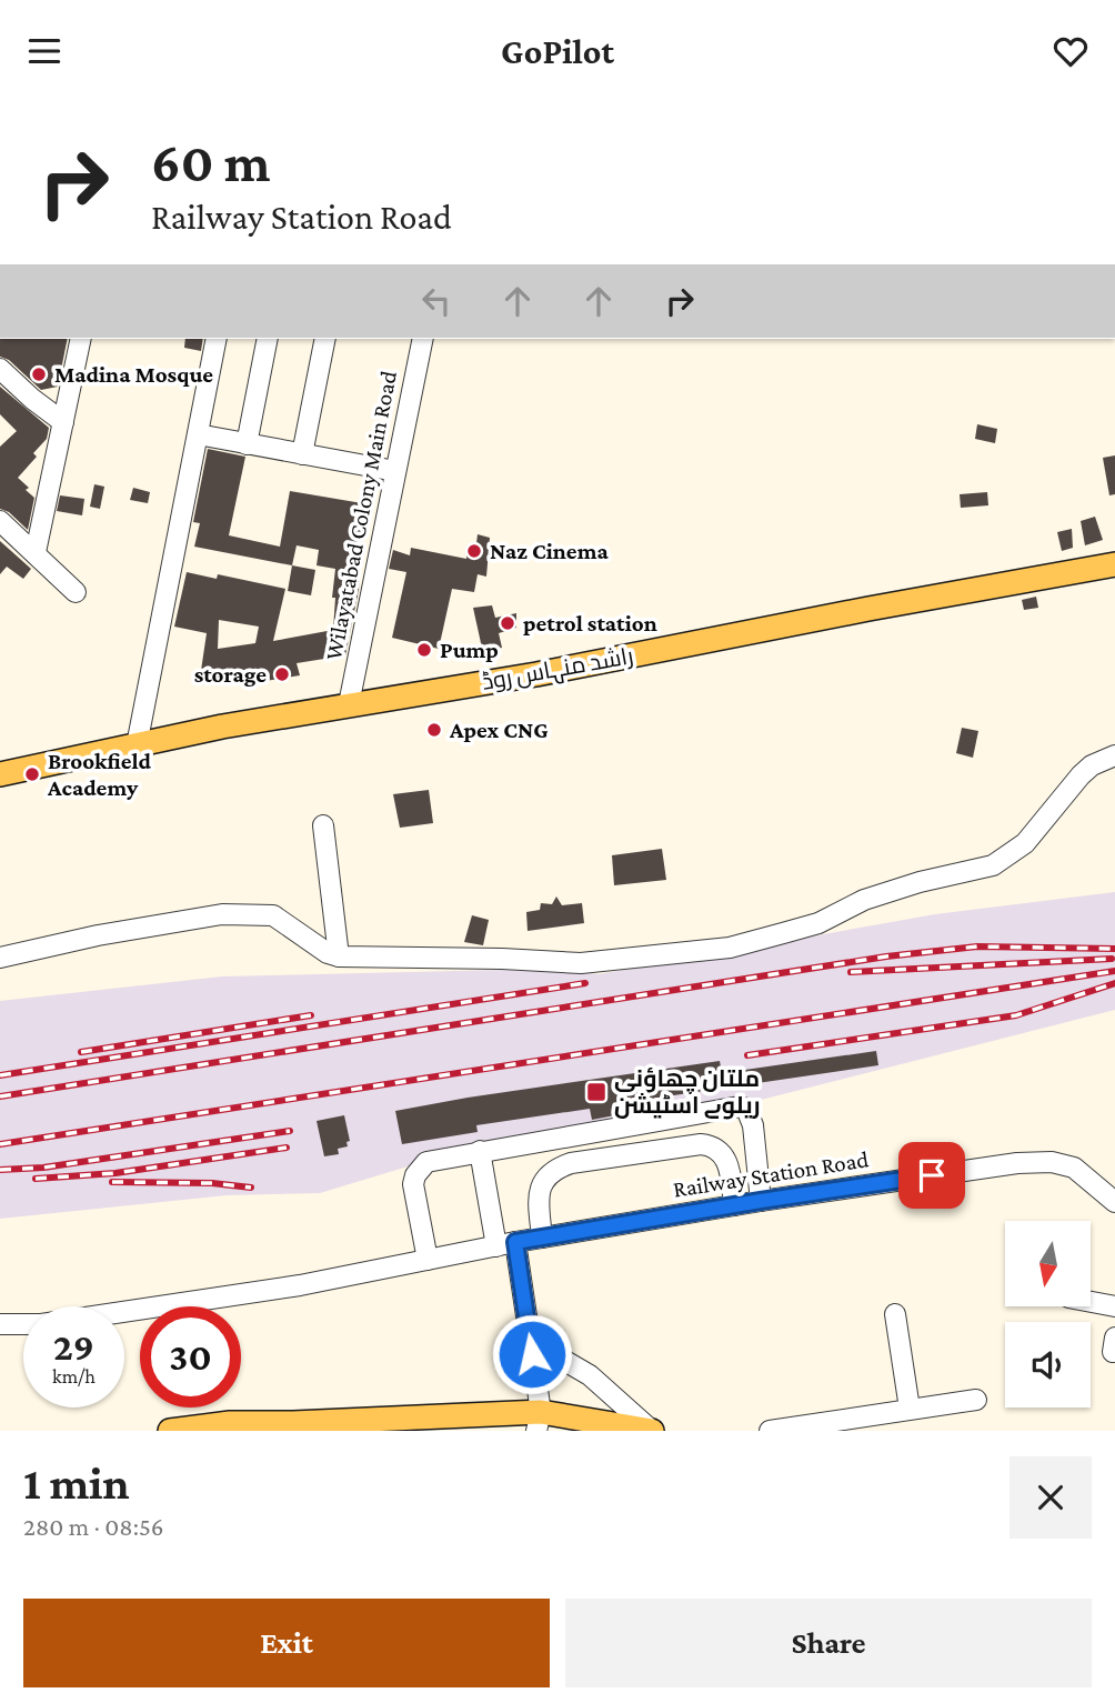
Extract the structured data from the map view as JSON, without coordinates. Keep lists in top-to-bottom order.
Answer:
{
  "streets": {
    "main road": ["راشد منہاس روڈ"],
    "street": ["Wilayatabad Colony Main Road", "Railway Station Road"]
  },
  "crossings": [
    ["Wilayatabad Colony Main Road", "راشد منہاس روڈ"]
  ],
  "places": {
    "other": [
      "Madina Mosque",
      "Naz Cinema",
      "petrol station",
      "Pump",
      "storage",
      "Apex CNG",
      "Brookfield Academy"
    ],
    "transit": ["ملتان چھاؤنی ریلوے اسٹیشن"]
  },
  "north": "bottom",
  "page": {
    "header": "GoPilot",
    "turn": ["60 m", "Railway Station Road"],
    "speed": "29 km/h",
    "limit": "30",
    "heading": ["1 min", "280 m · 08:56"],
    "buttons": ["Exit", "Share"]
  }
}
